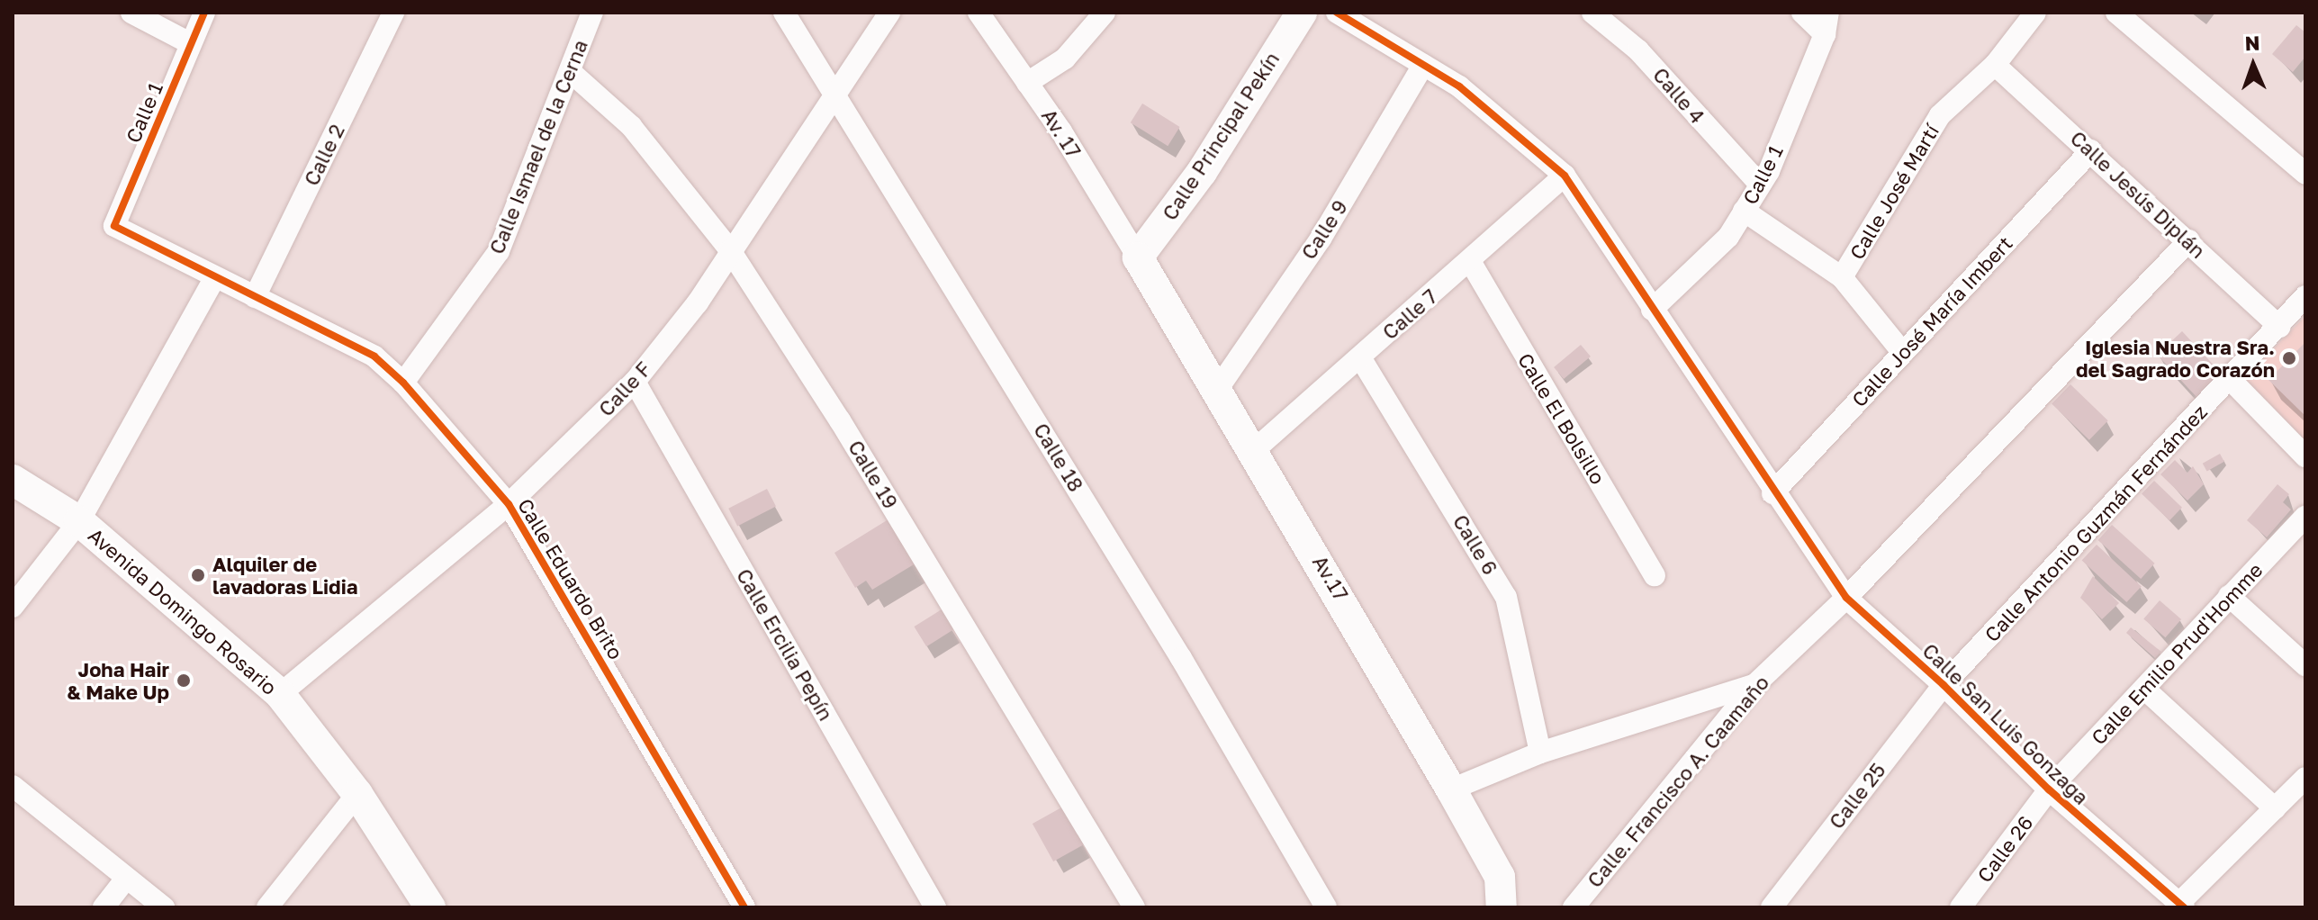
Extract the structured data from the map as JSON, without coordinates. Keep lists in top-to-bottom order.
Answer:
{
  "streets": {
    "main road": ["Calle Principal Pekín", "Av.17", "Avenida Domingo Rosario"],
    "street": [
      "Calle 4",
      "Calle 1",
      "Av. 17",
      "Calle Ismael de la Cerna",
      "Calle 2",
      "Calle José Martí",
      "Calle Jesús Diplán",
      "Calle 9",
      "Calle 7",
      "Calle José María Imbert",
      "Calle F",
      "Calle El Bolsillo",
      "Calle 18",
      "Calle 19",
      "Calle Antonio Guzmán Fernández",
      "Calle 6",
      "Calle Eduardo Brito",
      "Calle Ercilia Pepín",
      "Calle Emilio Prud'Homme",
      "Calle San Luis Gonzaga",
      "Calle. Francisco A. Caamaño",
      "Calle 25",
      "Calle 26"
    ]
  },
  "crossings": [
    ["Calle 4", "Calle 1"],
    ["Calle 1", "Calle Eduardo Brito"],
    ["Calle 1", "Calle San Luis Gonzaga"],
    ["Av. 17", "Calle Principal Pekín"],
    ["Av. 17", "Av.17"],
    ["Calle Principal Pekín", "Av.17"],
    ["Calle Ismael de la Cerna", "Calle 19"],
    ["Calle Ismael de la Cerna", "Calle Eduardo Brito"],
    ["Calle 2", "Calle Eduardo Brito"],
    ["Calle José Martí", "Calle Jesús Diplán"],
    ["Calle Jesús Diplán", "Calle José María Imbert"],
    ["Calle Jesús Diplán", "Calle Antonio Guzmán Fernández"],
    ["Calle Jesús Diplán", "Calle. Francisco A. Caamaño"],
    ["Calle 9", "Av.17"],
    ["Calle 9", "Calle San Luis Gonzaga"],
    ["Calle 7", "Calle El Bolsillo"],
    ["Calle 7", "Calle 6"],
    ["Calle 7", "Av.17"],
    ["Calle 7", "Calle San Luis Gonzaga"],
    ["Calle José María Imbert", "Calle San Luis Gonzaga"],
    ["Calle F", "Calle 18"],
    ["Calle F", "Calle 19"],
    ["Calle F", "Calle Eduardo Brito"],
    ["Calle F", "Avenida Domingo Rosario"],
    ["Calle F", "Calle Ercilia Pepín"],
    ["Calle Antonio Guzmán Fernández", "Calle San Luis Gonzaga"],
    ["Calle Antonio Guzmán Fernández", "Calle 25"],
    ["Calle Emilio Prud'Homme", "Calle San Luis Gonzaga"],
    ["Calle Emilio Prud'Homme", "Calle 26"],
    ["Calle San Luis Gonzaga", "Calle. Francisco A. Caamaño"],
    ["Calle San Luis Gonzaga", "Calle 25"],
    ["Calle San Luis Gonzaga", "Calle 26"]
  ],
  "places": ["Iglesia Nuestra Sra. del Sagrado Corazón", "Alquiler de lavadoras Lidia", "Joha Hair & Make Up"],
  "north": "top"
}
